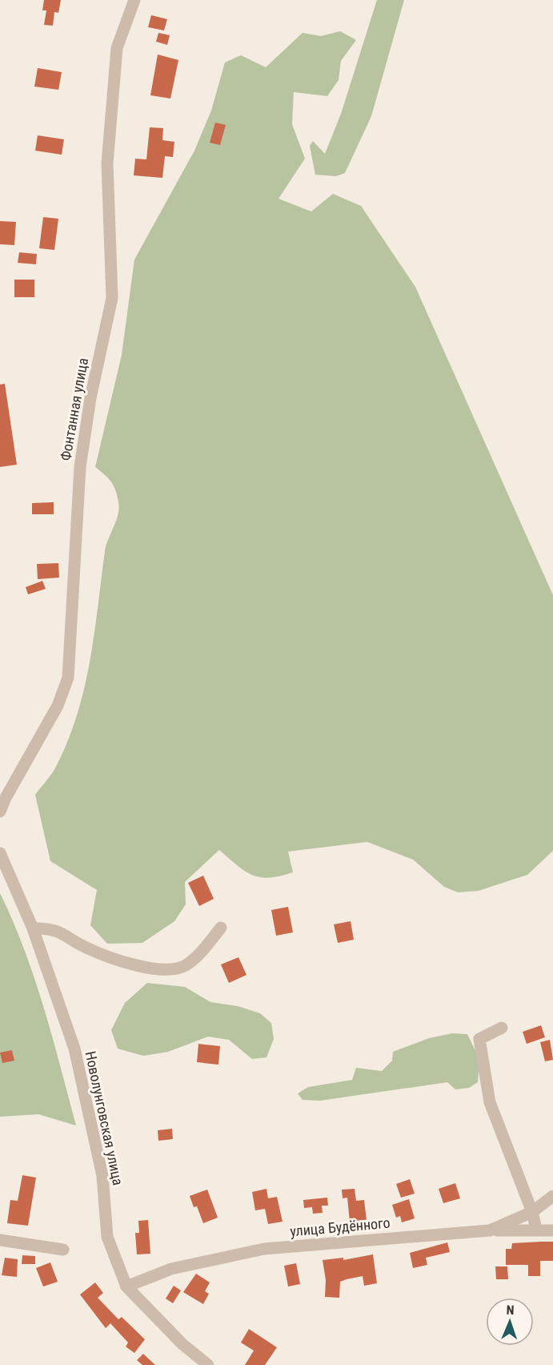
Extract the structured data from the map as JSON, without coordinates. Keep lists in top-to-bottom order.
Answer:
{
  "streets": {
    "street": ["Фонтанная улица", "Новолунговская улица", "улица Будённого"]
  },
  "crossings": [
    ["Новолунговская улица", "улица Будённого"]
  ],
  "north": "top"
}
